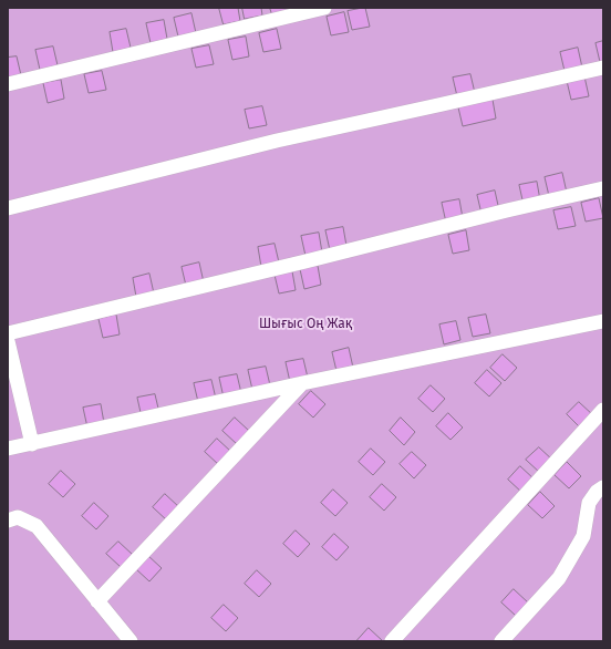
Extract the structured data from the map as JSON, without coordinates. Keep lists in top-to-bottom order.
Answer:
{
  "parks": ["Шығыс Оң Жақ"]
}
